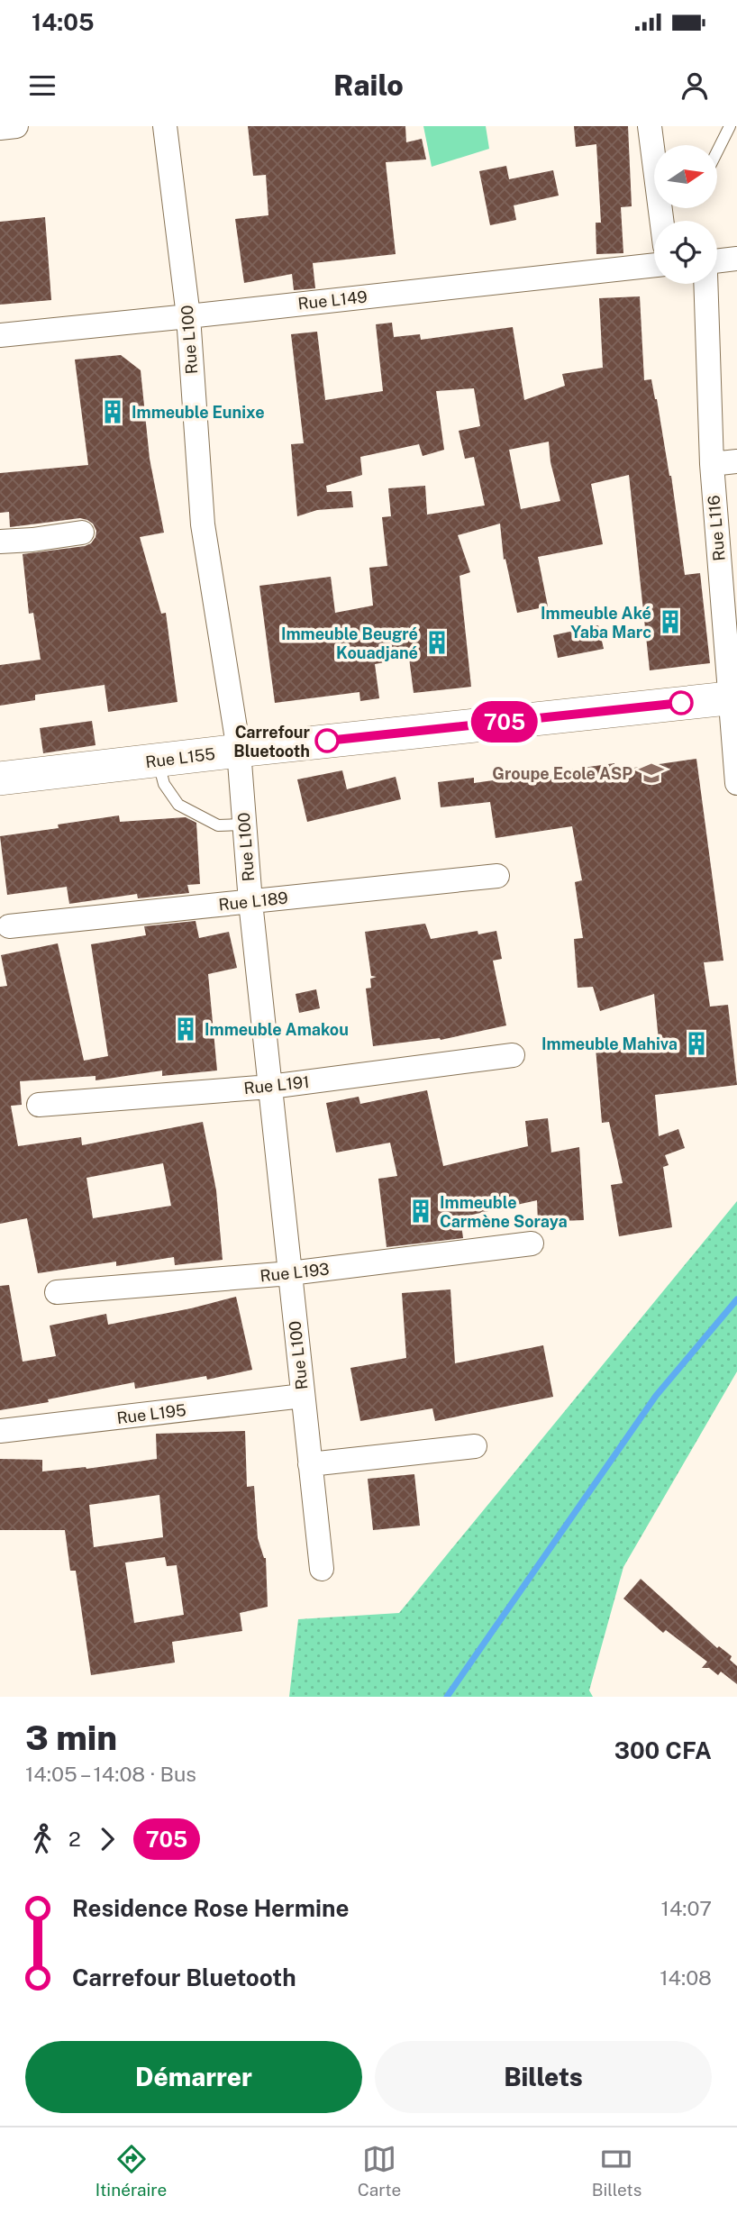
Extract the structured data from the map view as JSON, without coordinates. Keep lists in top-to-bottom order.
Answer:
{
  "streets": {
    "street": [
      "Rue L149",
      "Rue L100",
      "Rue L116",
      "Rue L155",
      "Rue L189",
      "Rue L191",
      "Rue L193",
      "Rue L195"
    ]
  },
  "crossings": [
    ["Rue L149", "Rue L100"],
    ["Rue L100", "Rue L155"],
    ["Rue L100", "Rue L189"],
    ["Rue L100", "Rue L191"],
    ["Rue L100", "Rue L193"],
    ["Rue L100", "Rue L195"],
    ["Rue L116", "Rue L155"]
  ],
  "places": {
    "building": [
      "Immeuble Eunixe",
      "Immeuble Aké Yaba Marc",
      "Immeuble Beugré Kouadjané",
      "Immeuble Amakou",
      "Immeuble Mahiva",
      "Immeuble Carmène Soraya"
    ],
    "other": ["Carrefour Bluetooth"],
    "school or university": ["Groupe Ecole ASP"]
  },
  "lines": ["bus line 705"],
  "north": "right",
  "page": {
    "status": "14:05",
    "header": "Railo",
    "on_map": "705",
    "heading": ["3 min", "14:05 – 14:08 · Bus", "300 CFA"],
    "legs": ["2", "705"],
    "list": [
      {
        "name": "Residence Rose Hermine",
        "value": "14:07"
      },
      {
        "name": "Carrefour Bluetooth",
        "value": "14:08"
      }
    ],
    "buttons": ["Démarrer", "Billets"],
    "tabs": ["Itinéraire", "Carte", "Billets"]
  }
}
